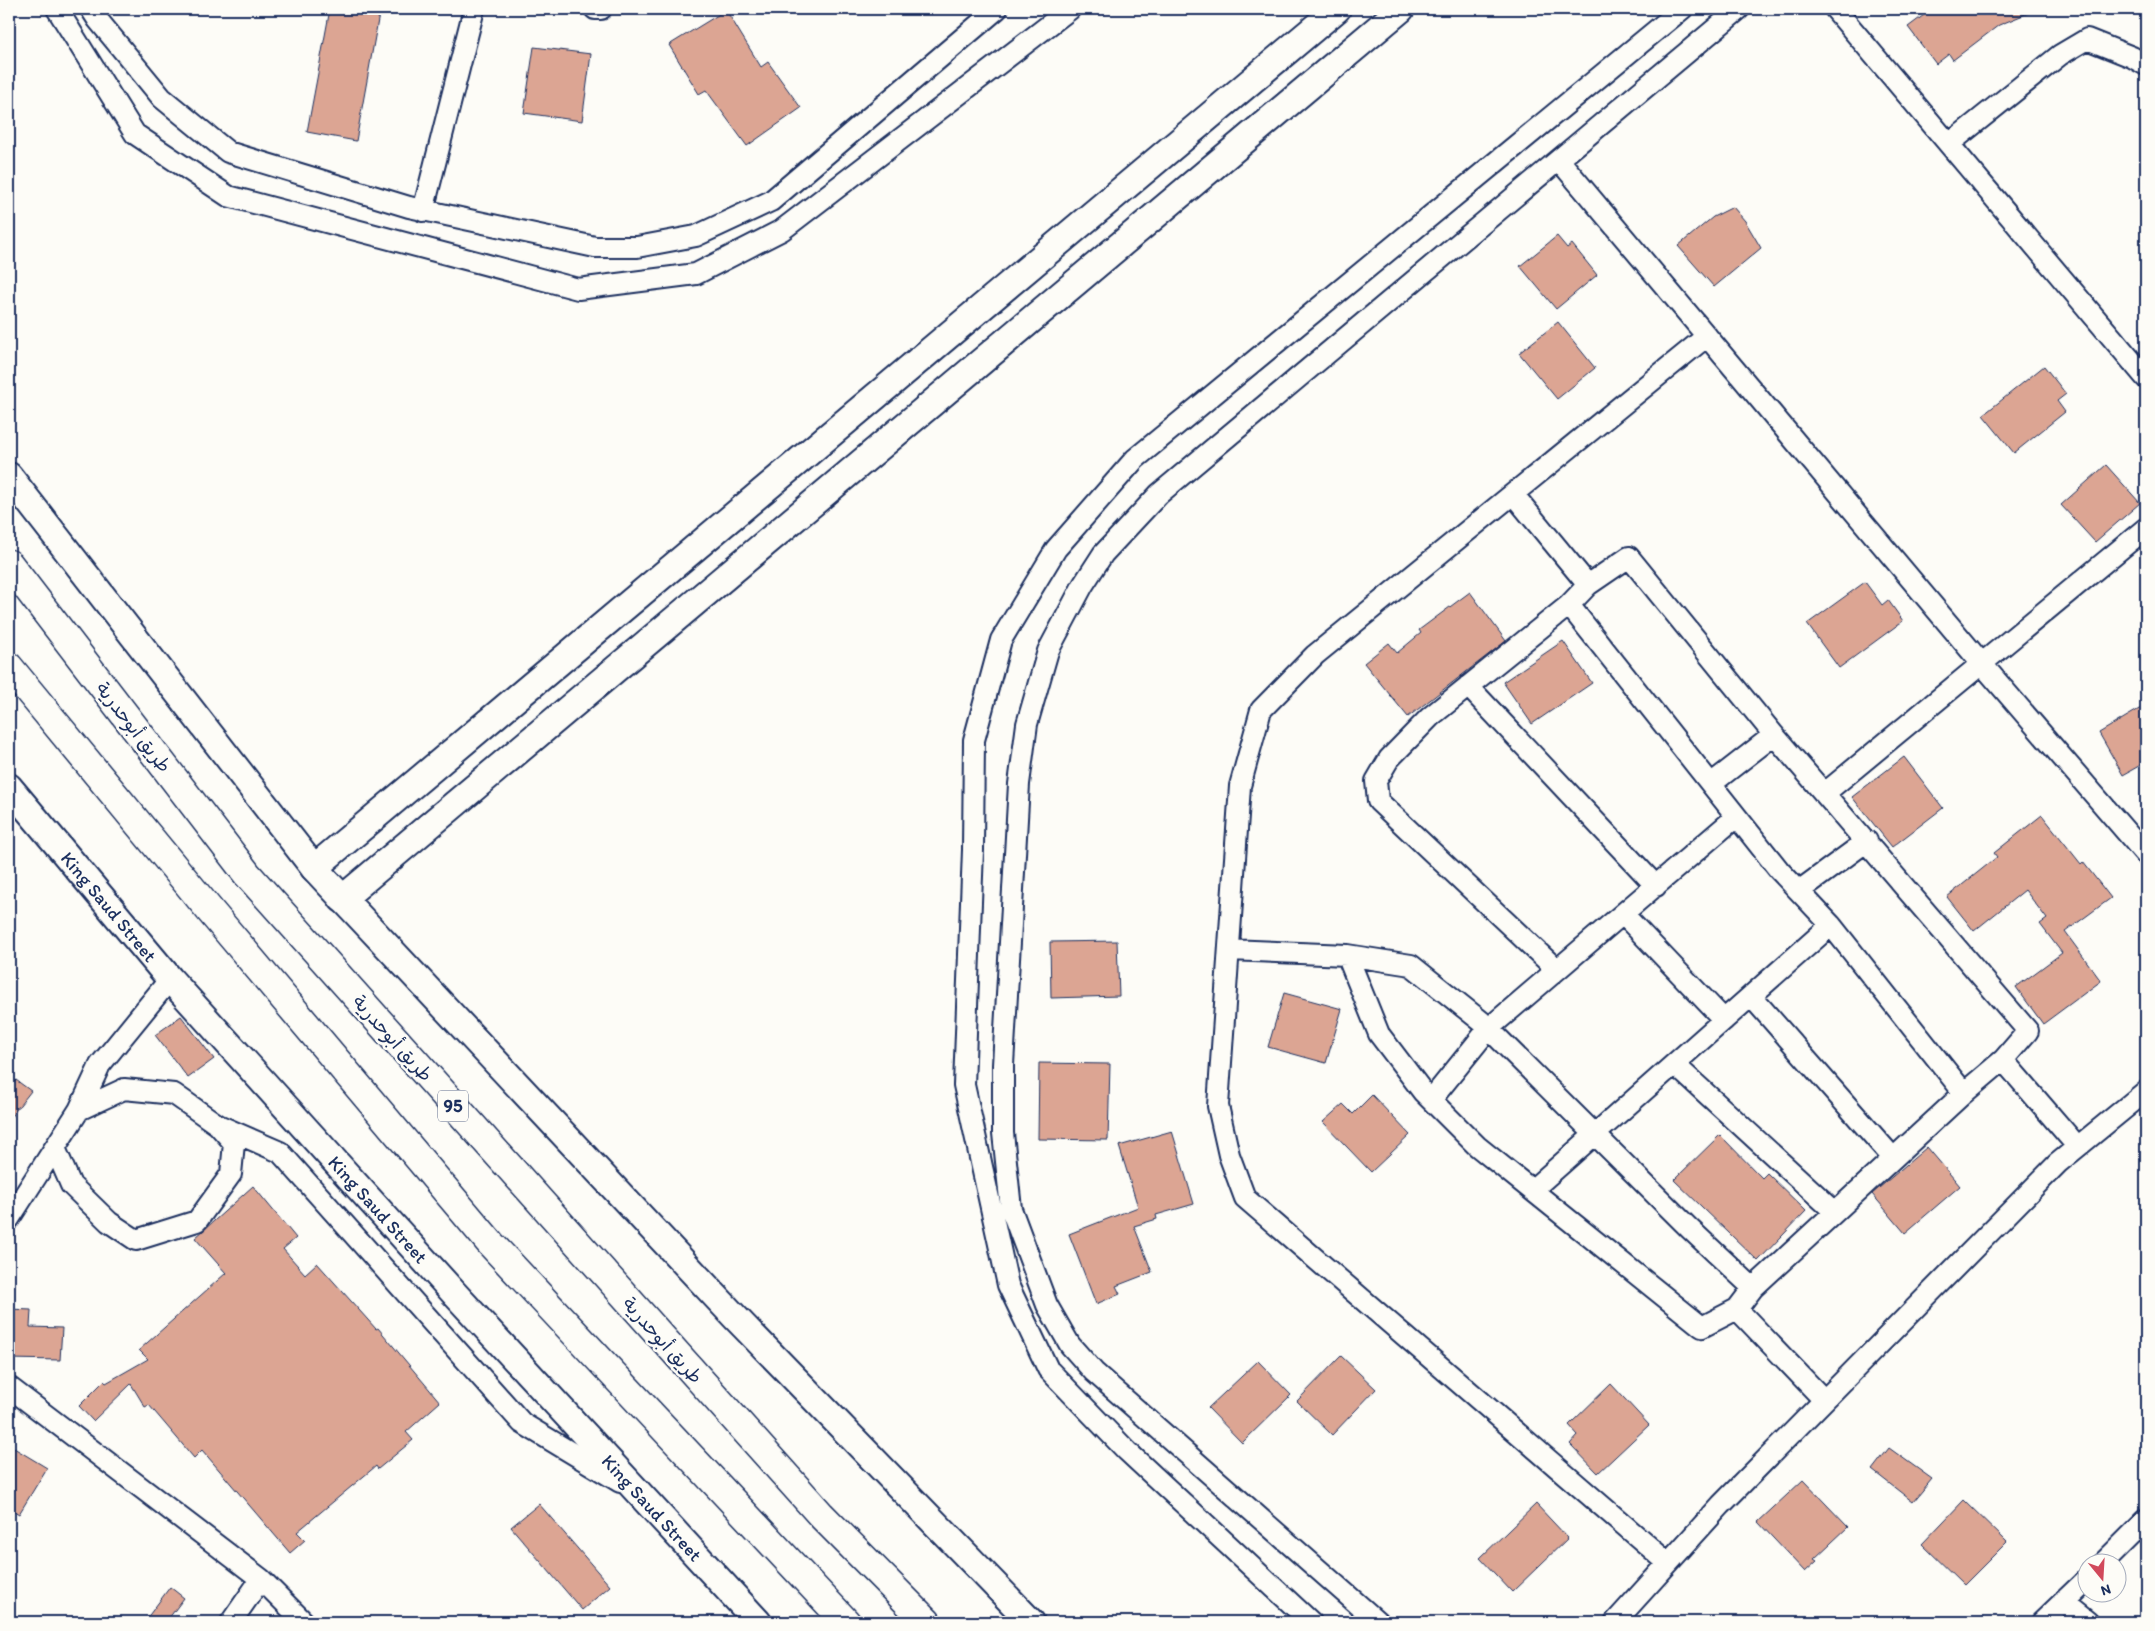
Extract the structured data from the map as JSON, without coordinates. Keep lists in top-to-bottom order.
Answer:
{
  "streets": {
    "highway": ["طريق أبوحدرية", "95"],
    "main road": ["King Saud Street"]
  },
  "north": "bottom"
}
